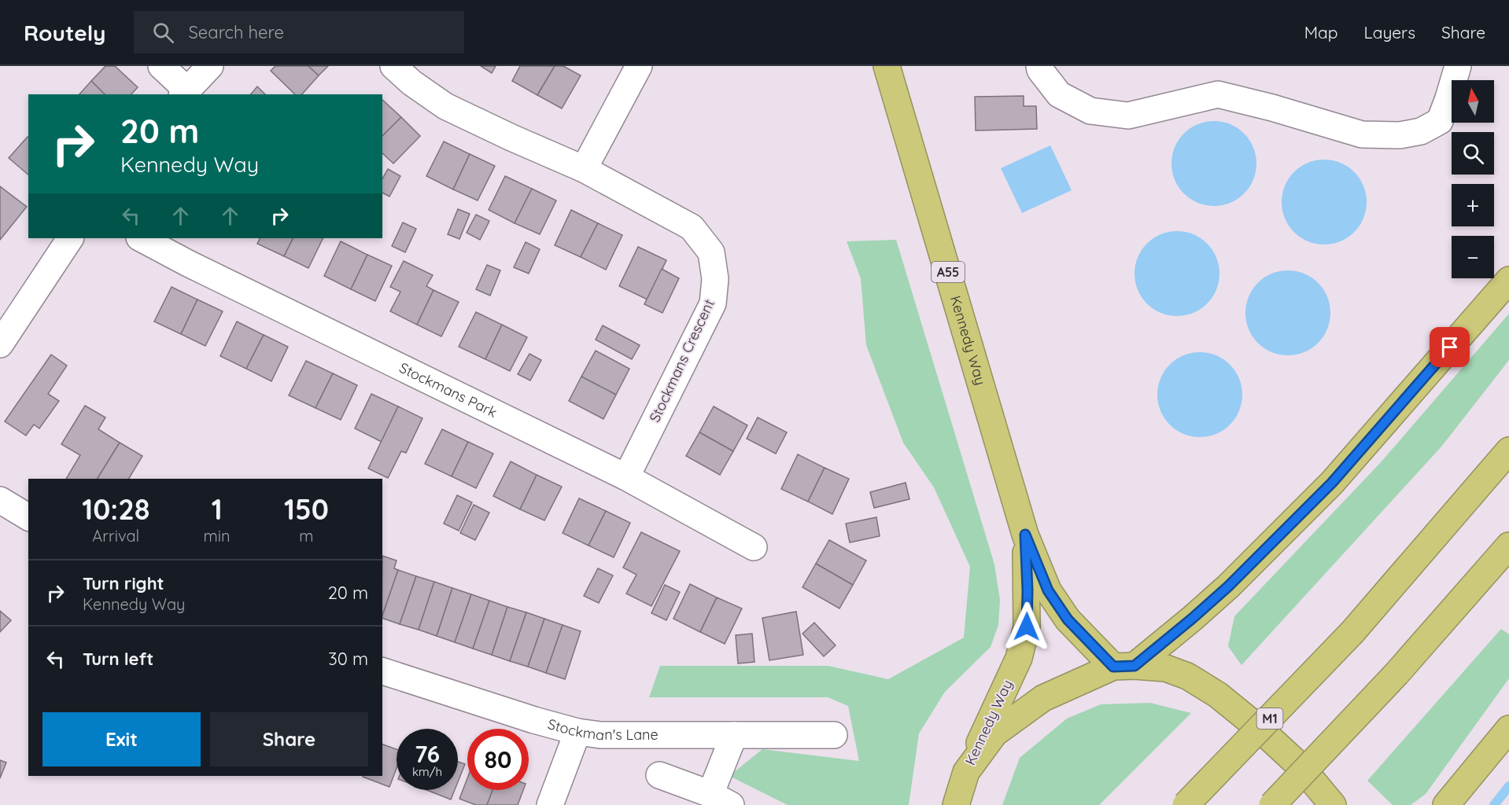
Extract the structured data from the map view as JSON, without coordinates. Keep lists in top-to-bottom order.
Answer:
{
  "streets": {
    "highway": ["A55", "Kennedy Way", "M1"],
    "street": ["Stockmans Crescent", "Stockmans Park", "Stockman's Lane"]
  },
  "crossings": [
    ["A55", "Kennedy Way"],
    ["Stockmans Crescent", "Stockmans Park"]
  ],
  "north": "top",
  "page": {
    "header": "Routely",
    "search": "Search here",
    "nav": ["Map", "Layers", "Share"],
    "map_buttons": ["+", "−"],
    "turn": ["20 m", "Kennedy Way"],
    "eta": [
      "10:28",
      "Arrival",
      "1",
      "min",
      "150",
      "m"
    ],
    "list": [
      {
        "name": "Turn right",
        "note": "Kennedy Way",
        "value": "20 m"
      },
      {
        "name": "Turn left",
        "value": "30 m"
      }
    ],
    "buttons": ["Exit", "Share"],
    "speed": "76 km/h",
    "limit": "80"
  }
}
